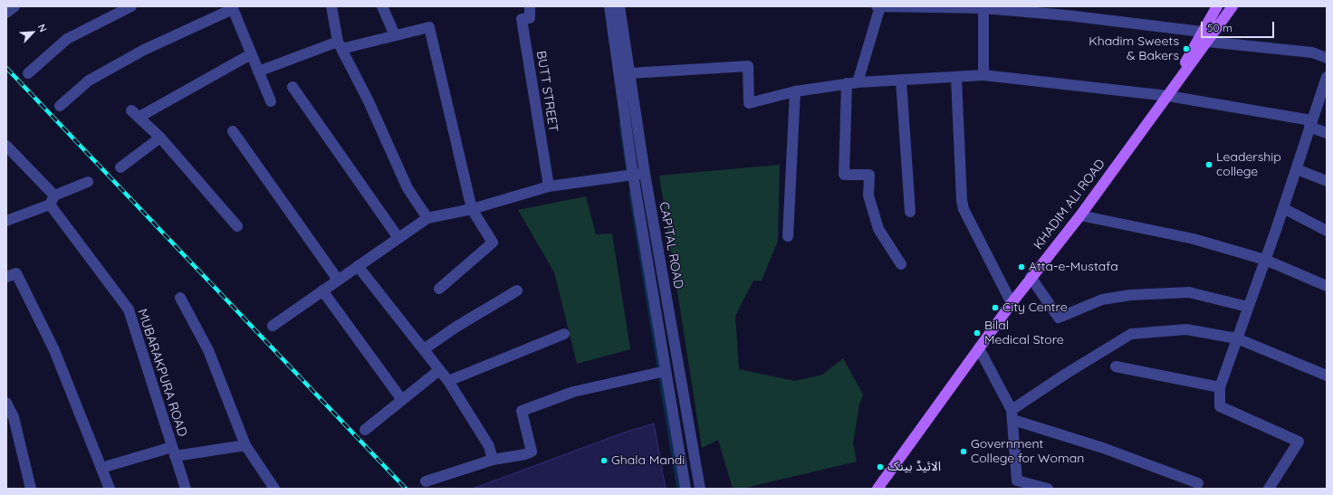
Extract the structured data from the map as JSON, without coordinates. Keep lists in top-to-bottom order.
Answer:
{
  "streets": {
    "main road": ["KHADIM ALI ROAD"],
    "street": ["BUTT STREET", "CAPITAL ROAD", "MUBARAKPURA ROAD"]
  },
  "places": [
    "Khadim Sweets & Bakers",
    "Leadership college",
    "Atta-e-Mustafa",
    "City Centre",
    "Bilal Medical Store",
    "Government College for Woman",
    "Ghala Mandi",
    "الائیڈ بینک"
  ],
  "scale_bar": "50 m",
  "north": "top right"
}
